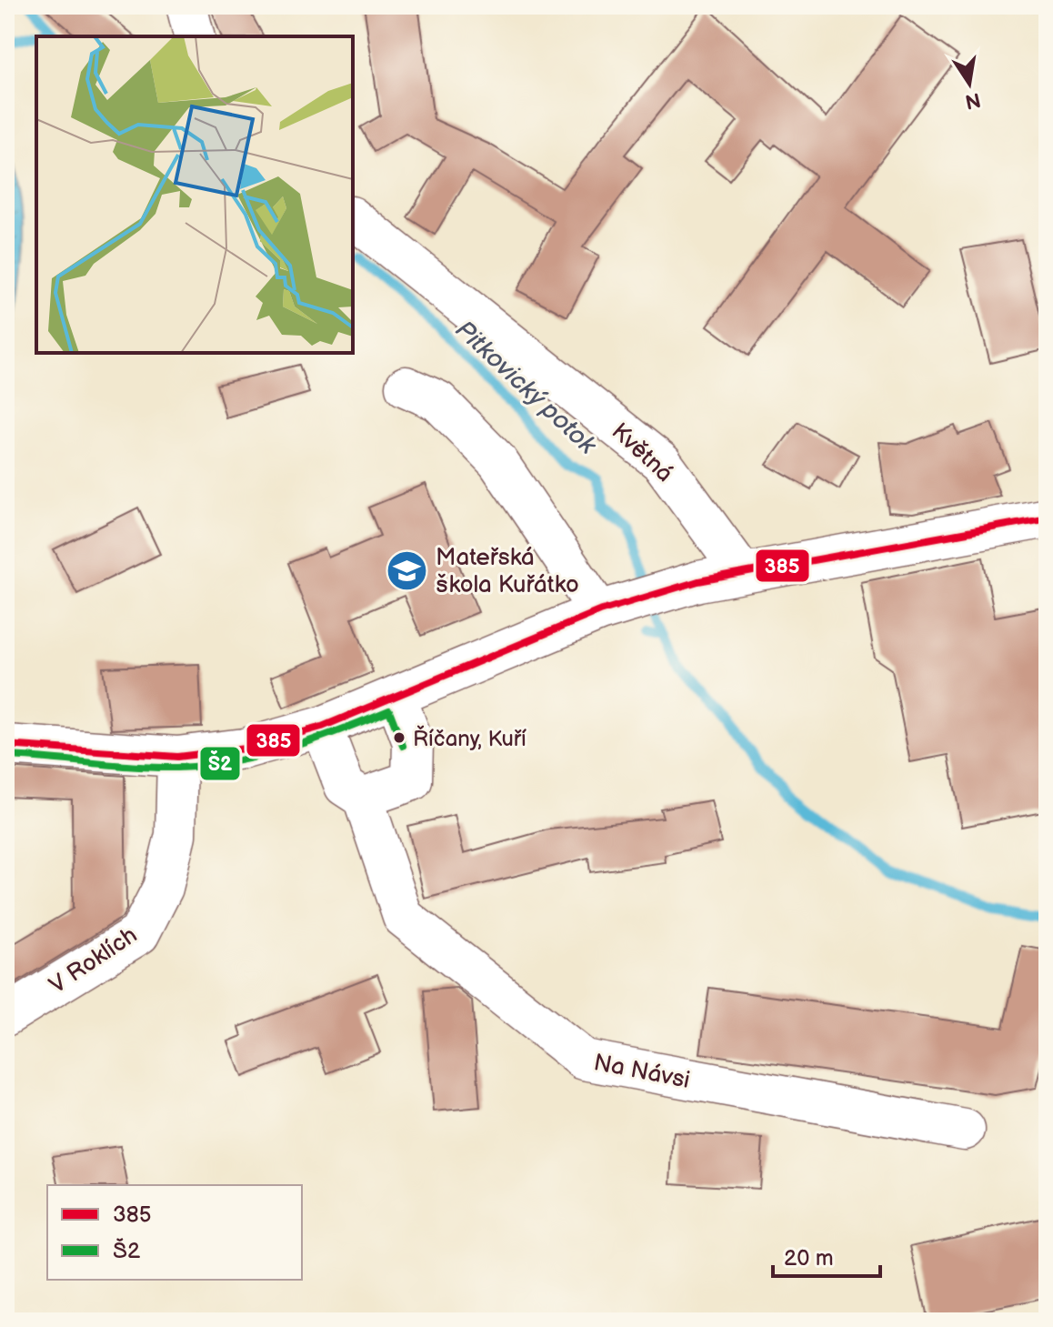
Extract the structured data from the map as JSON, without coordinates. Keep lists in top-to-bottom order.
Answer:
{
  "streets": {
    "street": ["Květná", "V Roklích", "Na Návsi"]
  },
  "water": ["Pitkovický potok"],
  "places": {
    "school or university": ["Mateřská škola Kuřátko"],
    "other": ["Říčany, Kuří"]
  },
  "lines": ["transit line 385", "transit line Š2"],
  "legend": ["385", "Š2"],
  "scale_bar": "20 m",
  "north": "bottom"
}
